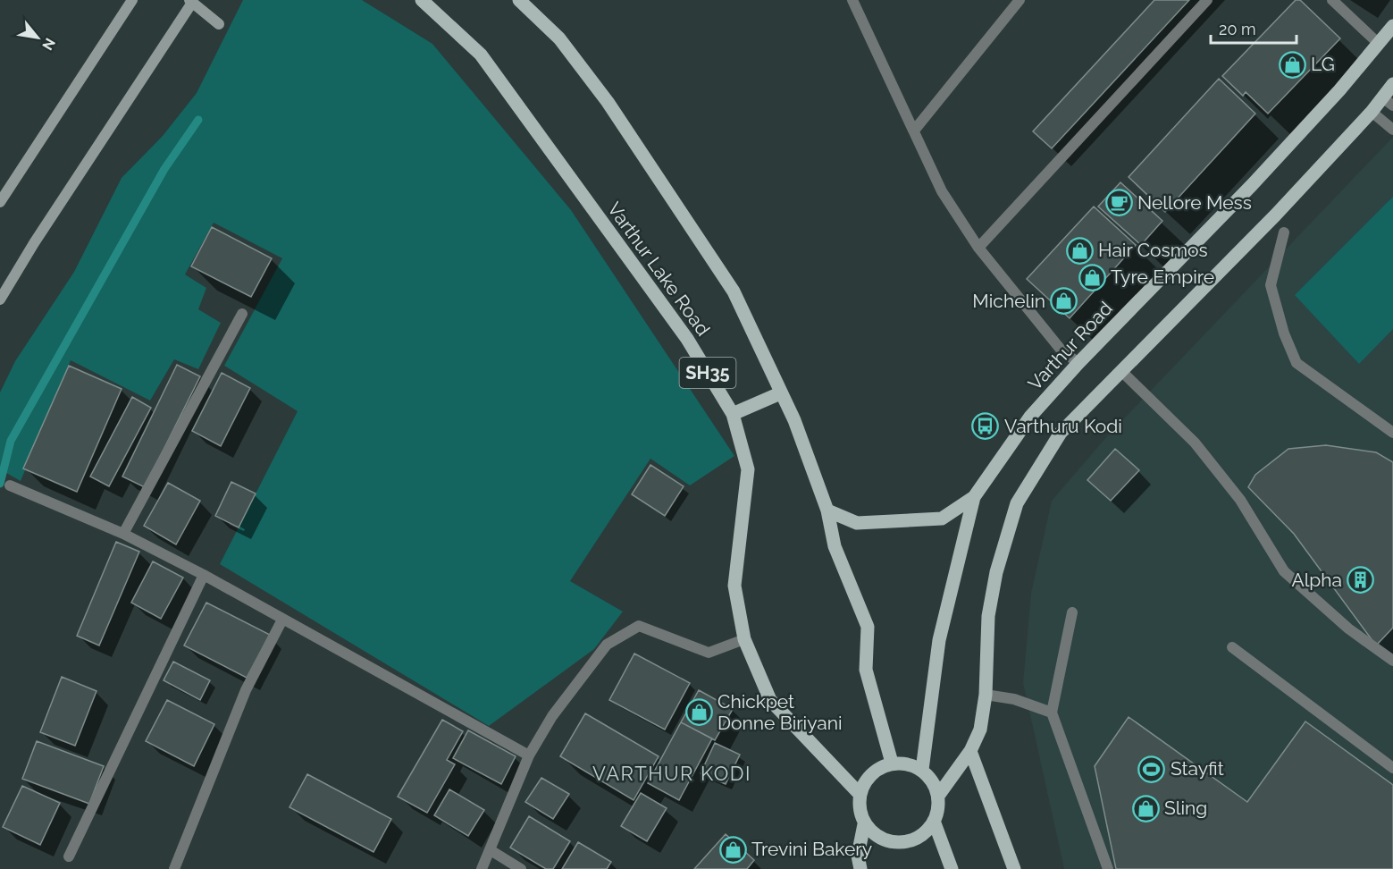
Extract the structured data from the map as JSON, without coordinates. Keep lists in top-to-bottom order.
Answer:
{
  "streets": {
    "main road": ["Varthur Lake Road", "Varthur Road", "SH35"]
  },
  "crossings": [
    ["Varthur Lake Road", "Varthur Road"],
    ["Varthur Lake Road", "SH35"],
    ["Varthur Road", "SH35"]
  ],
  "districts": ["VARTHUR KODI"],
  "places": {
    "shop": [
      "LG",
      "Hair Cosmos",
      "Tyre Empire",
      "Michelin",
      "Chickpet Donne Biriyani",
      "Sling",
      "Trevini Bakery"
    ],
    "cafe": ["Nellore Mess"],
    "bus stop": ["Varthuru Kodi"],
    "building": ["Alpha"],
    "sports": ["Stayfit"]
  },
  "scale_bar": "20 m",
  "north": "bottom right"
}
